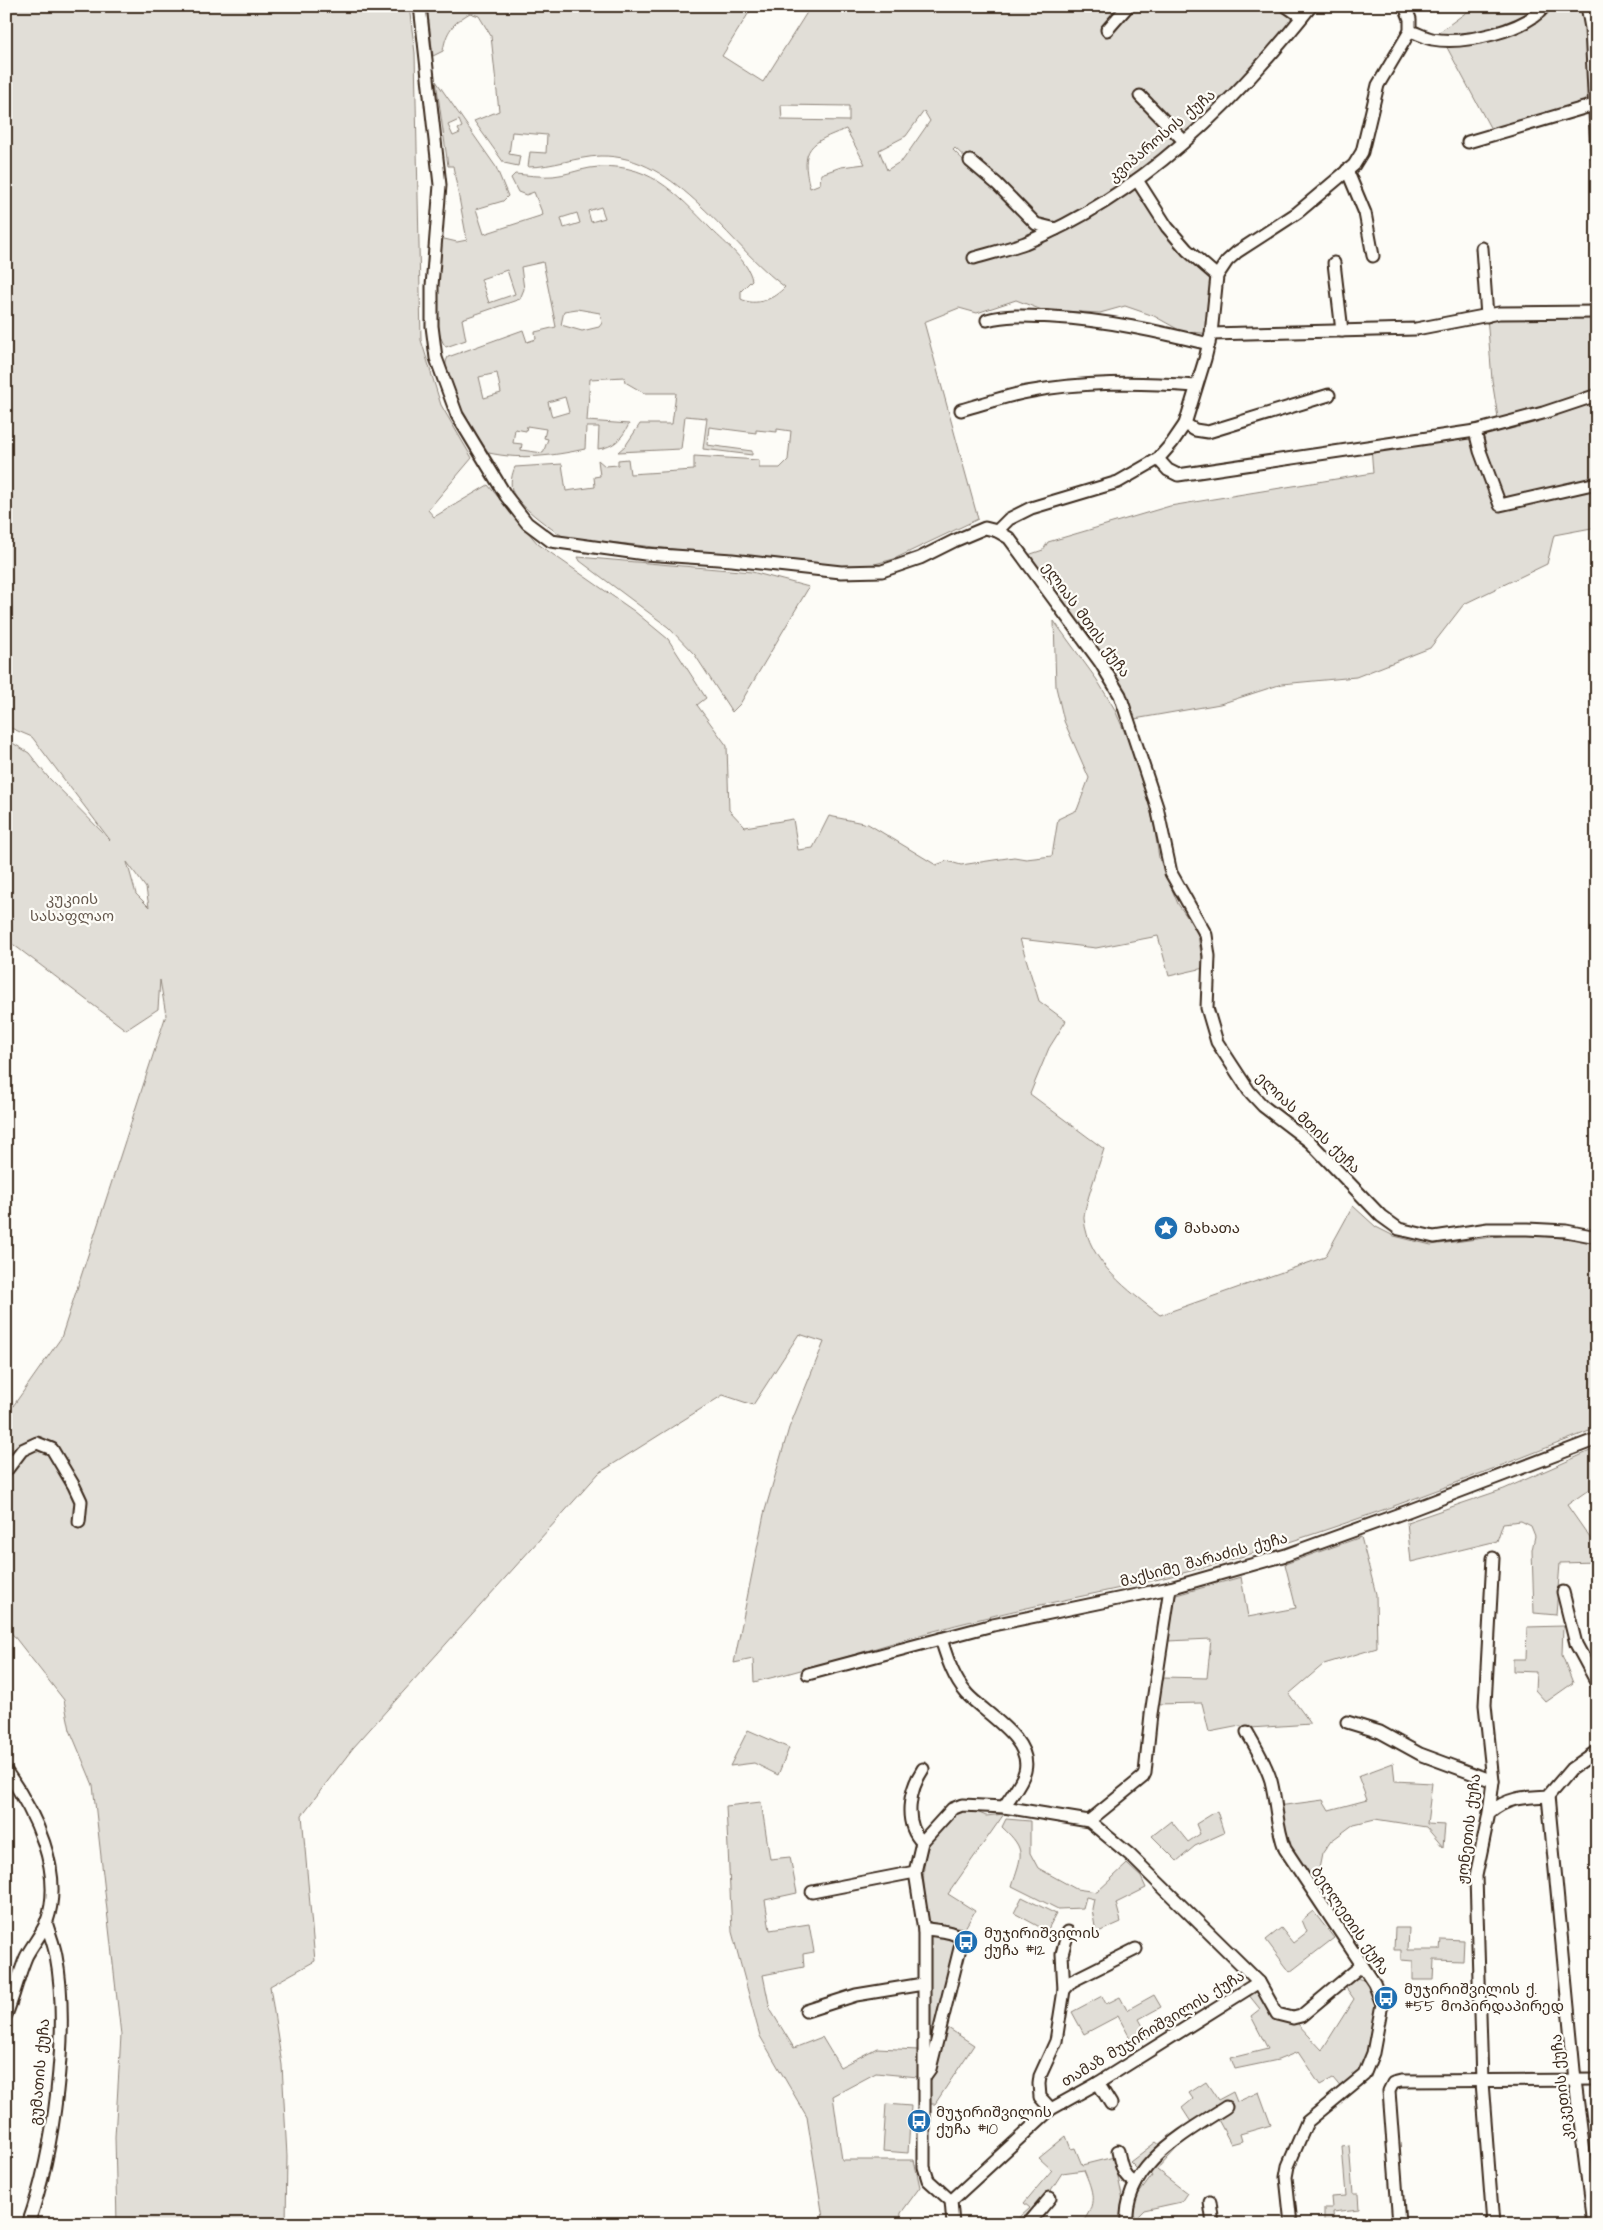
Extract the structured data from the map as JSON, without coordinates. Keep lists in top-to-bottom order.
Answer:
{
  "streets": {
    "street": [
      "კვიპაროსის ქუჩა",
      "ელიას მთის ქუჩა",
      "მაქსიმე შარაძის ქუჩა",
      "ჟონეთის ქუჩა",
      "ბეღლეთის ქუჩა",
      "თამაზ მუჯირიშვილის ქუჩა",
      "გუმათის ქუჩა",
      "კიკეთის ქუჩა"
    ]
  },
  "parks": ["კუკიის სასაფლაო"],
  "places": {
    "place": ["მახათა"],
    "bus stop": ["მუჯირიშვილის ქუჩა #12", "მუჯირიშვილის ქ. #55 მოპირდაპირედ", "მუჯირიშვილის ქუჩა #10"]
  }
}
